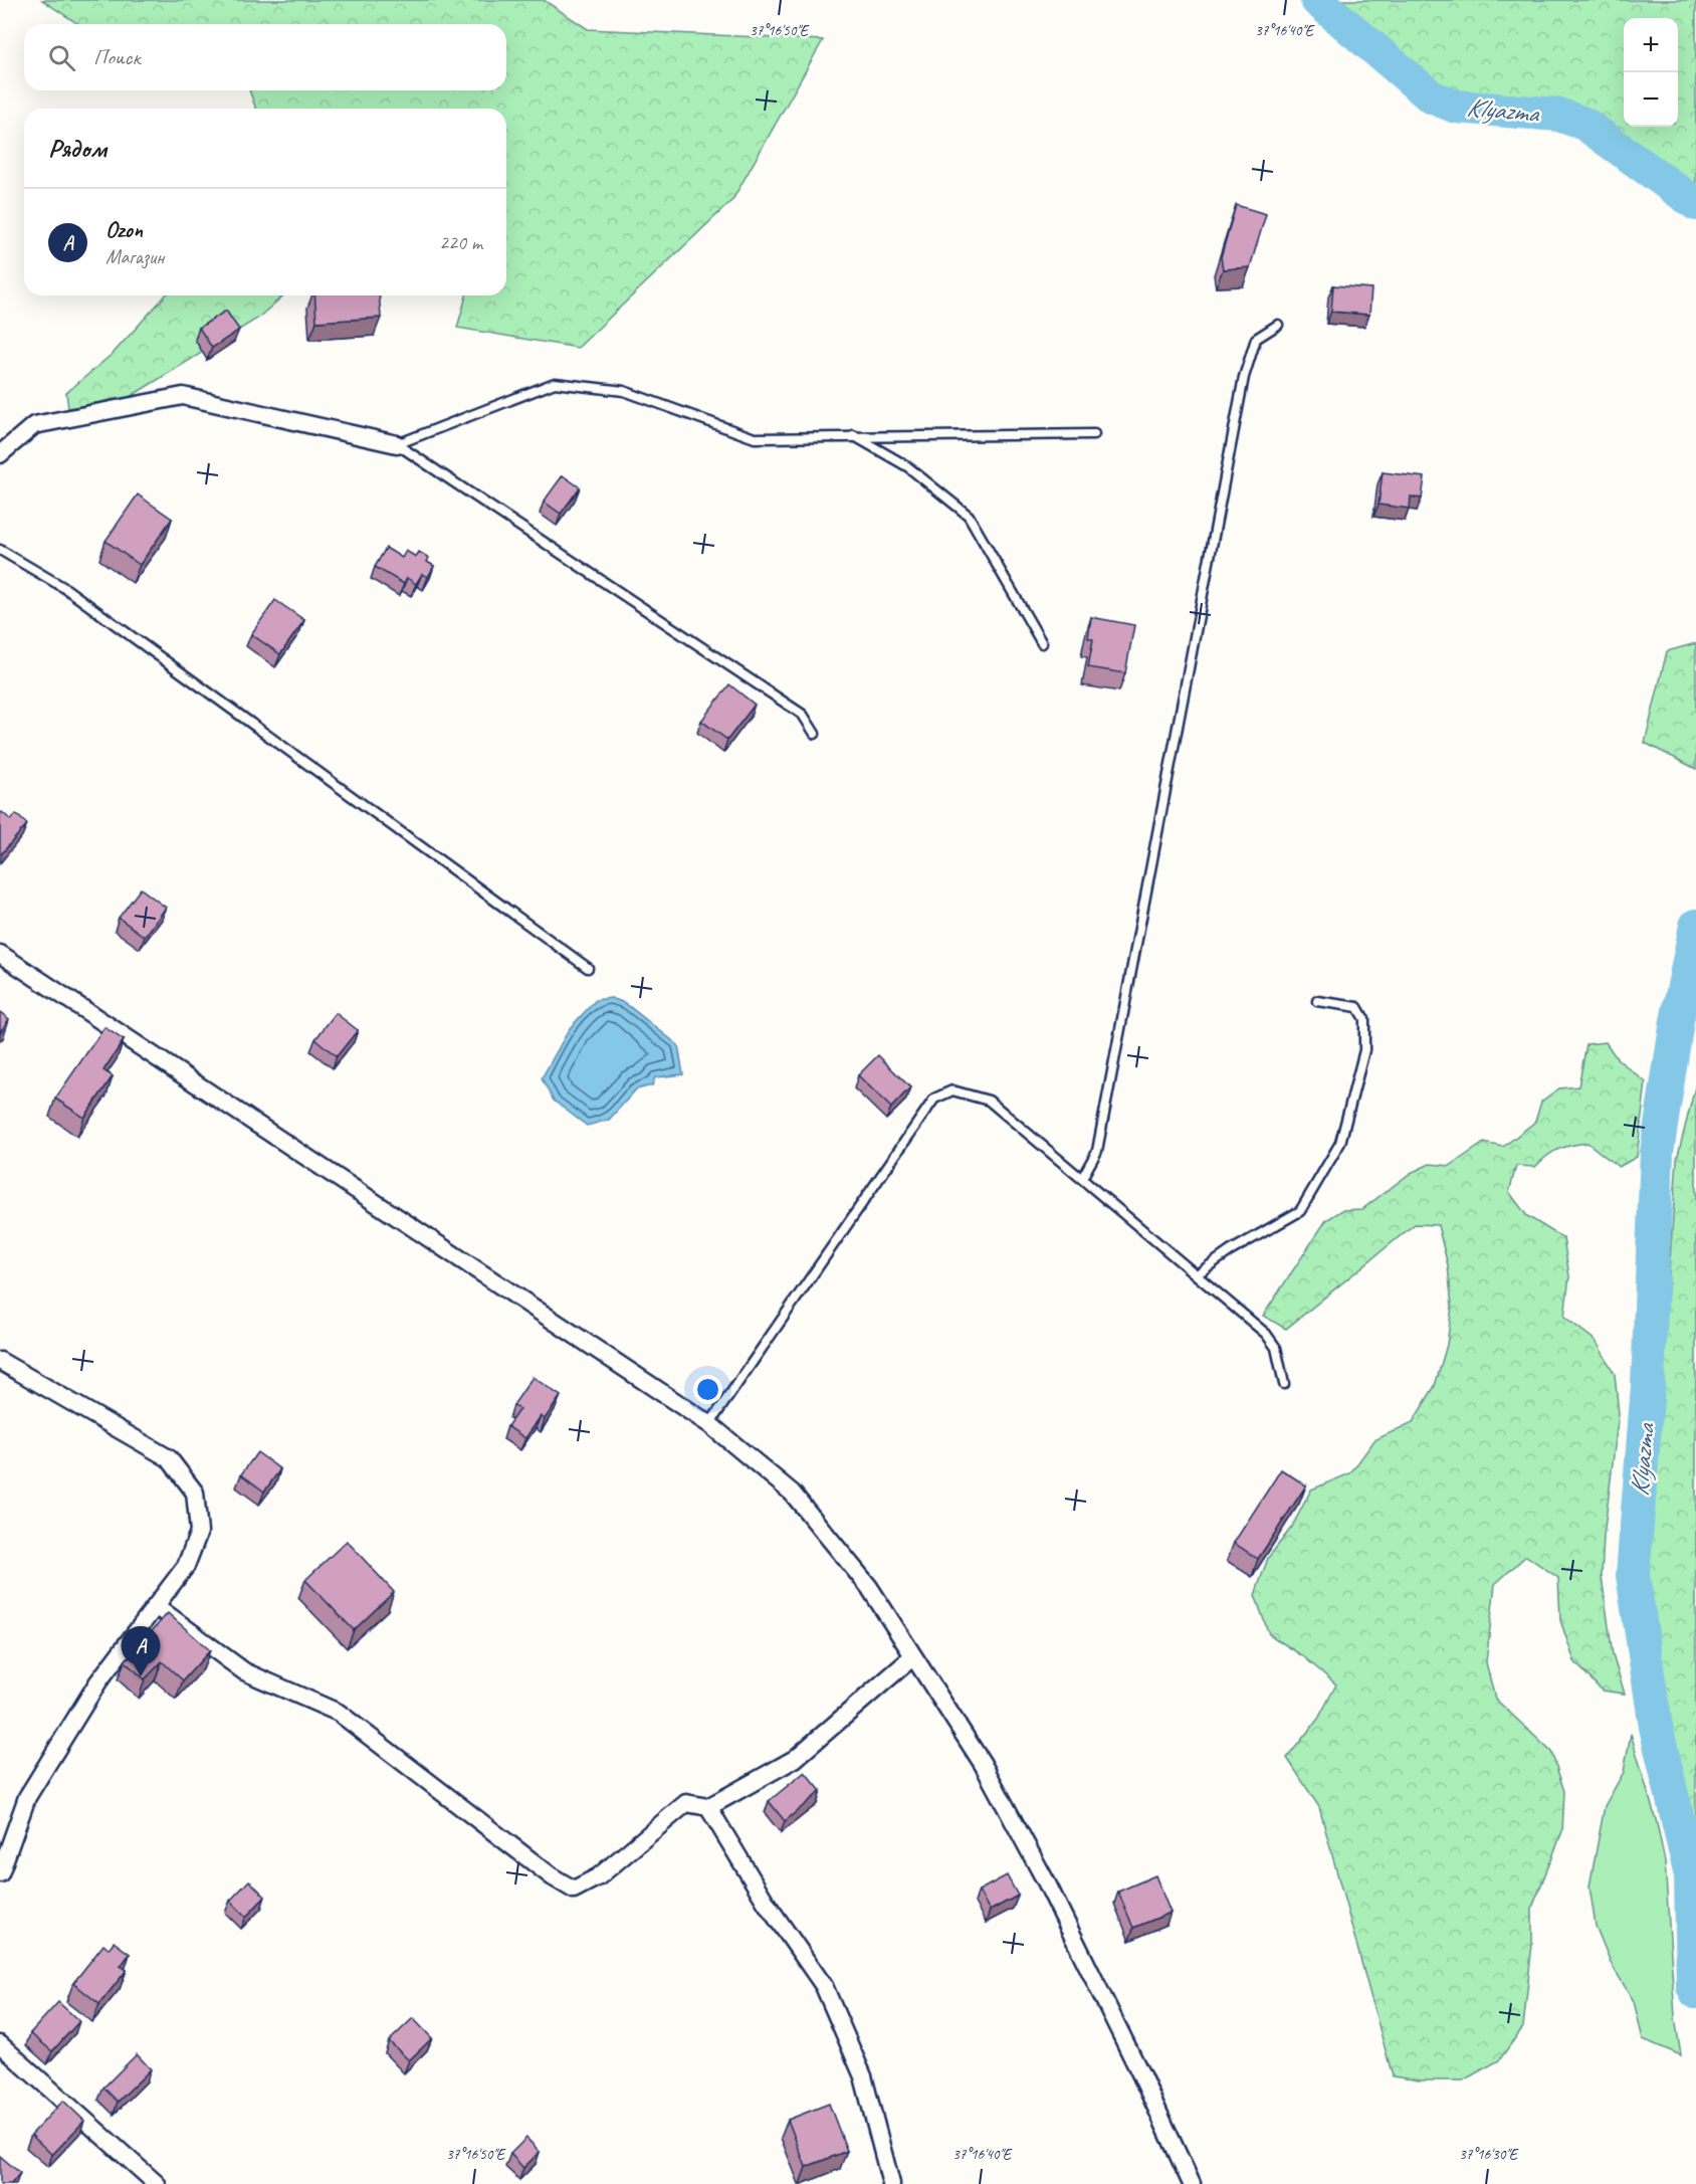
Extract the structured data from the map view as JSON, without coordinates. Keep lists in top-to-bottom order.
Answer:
{
  "water": ["Klyazma"],
  "page": {
    "map_buttons": ["+", "−"],
    "search": "Поиск",
    "heading": "Рядом",
    "list": [
      {
        "mark": "A",
        "name": "Ozon",
        "note": "Магазин",
        "value": "220 m"
      }
    ],
    "pins": "A"
  },
  "coordinates": ["37°16'50\"E", "37°16'40\"E", "37°16'30\"E"]
}
